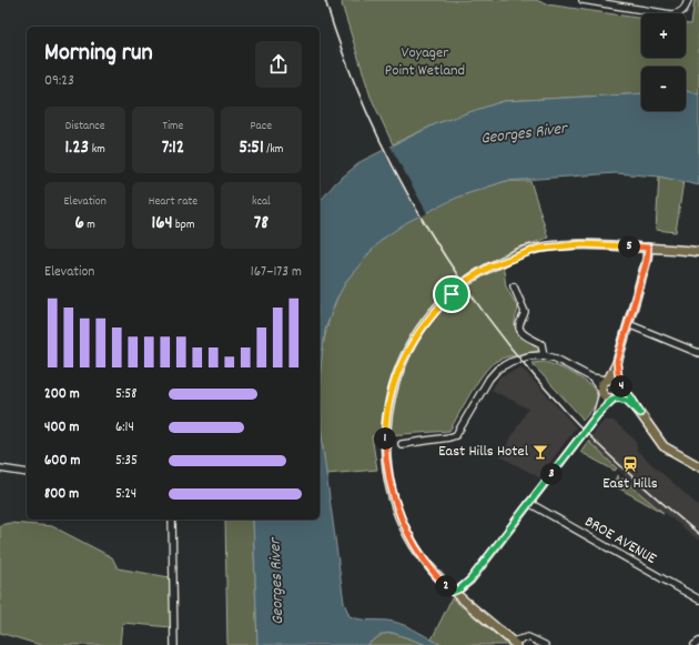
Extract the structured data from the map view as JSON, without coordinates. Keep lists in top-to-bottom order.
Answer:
{
  "streets": {
    "street": ["BROE AVENUE"]
  },
  "water": ["Georges River"],
  "parks": ["Voyager Point Wetland"],
  "places": {
    "bar": ["East Hills Hotel"],
    "station": ["East Hills"]
  },
  "page": {
    "map_buttons": ["+", "−"],
    "heading": ["Morning run", "09:23"],
    "stats": [
      ["Distance", "1.23 km"],
      ["Time", "7:12"],
      ["Pace", "5:51 /km"],
      ["Elevation", "6 m"],
      ["Heart rate", "164 bpm"],
      ["kcal", "78"]
    ],
    "pins": [
      "5",
      "4",
      "1",
      "3",
      "2"
    ],
    "chart": ["Elevation", "167–173 m"],
    "list": [
      {
        "name": "200 m",
        "note": "5:58"
      },
      {
        "name": "400 m",
        "note": "6:14"
      },
      {
        "name": "600 m",
        "note": "5:35"
      },
      {
        "name": "800 m",
        "note": "5:24"
      }
    ]
  }
}
